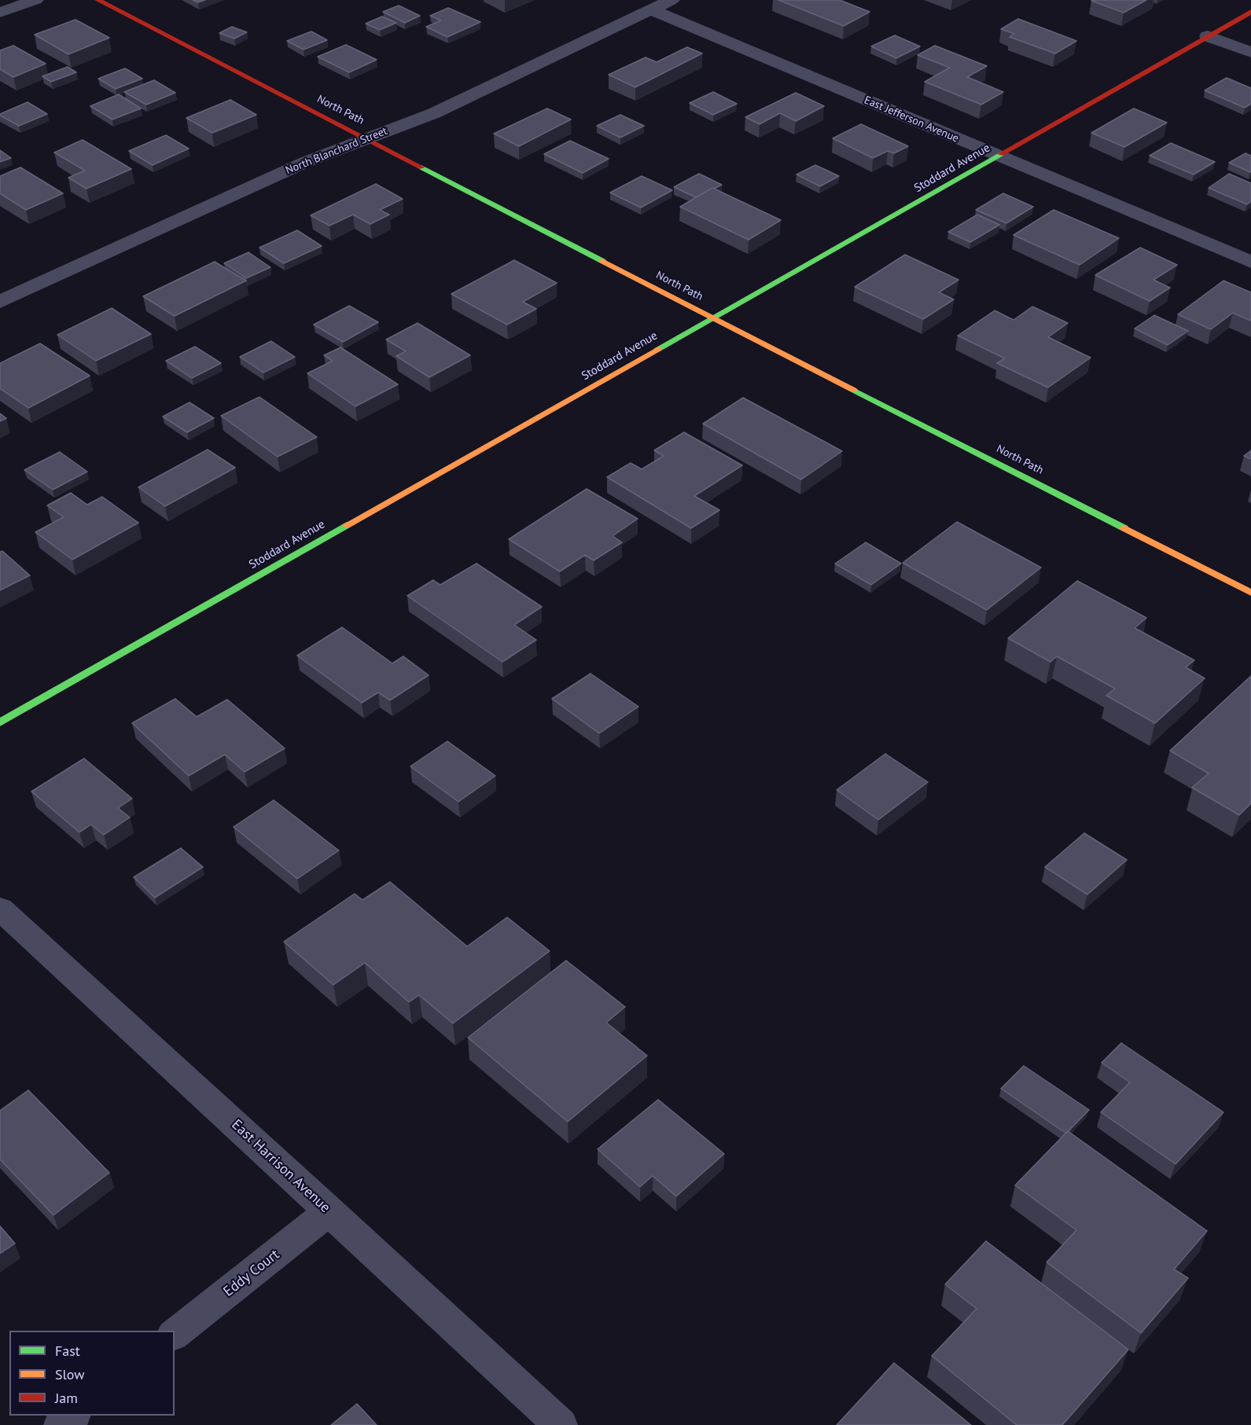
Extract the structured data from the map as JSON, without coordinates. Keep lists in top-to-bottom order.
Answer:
{
  "streets": {
    "street": [
      "North Path",
      "East Jefferson Avenue",
      "North Blanchard Street",
      "Stoddard Avenue",
      "East Harrison Avenue",
      "Eddy Court"
    ]
  },
  "crossings": [
    ["North Path", "North Blanchard Street"],
    ["North Path", "Stoddard Avenue"],
    ["East Jefferson Avenue", "North Blanchard Street"],
    ["East Jefferson Avenue", "Stoddard Avenue"],
    ["East Harrison Avenue", "Eddy Court"]
  ],
  "legend": ["Fast", "Slow", "Jam"]
}
